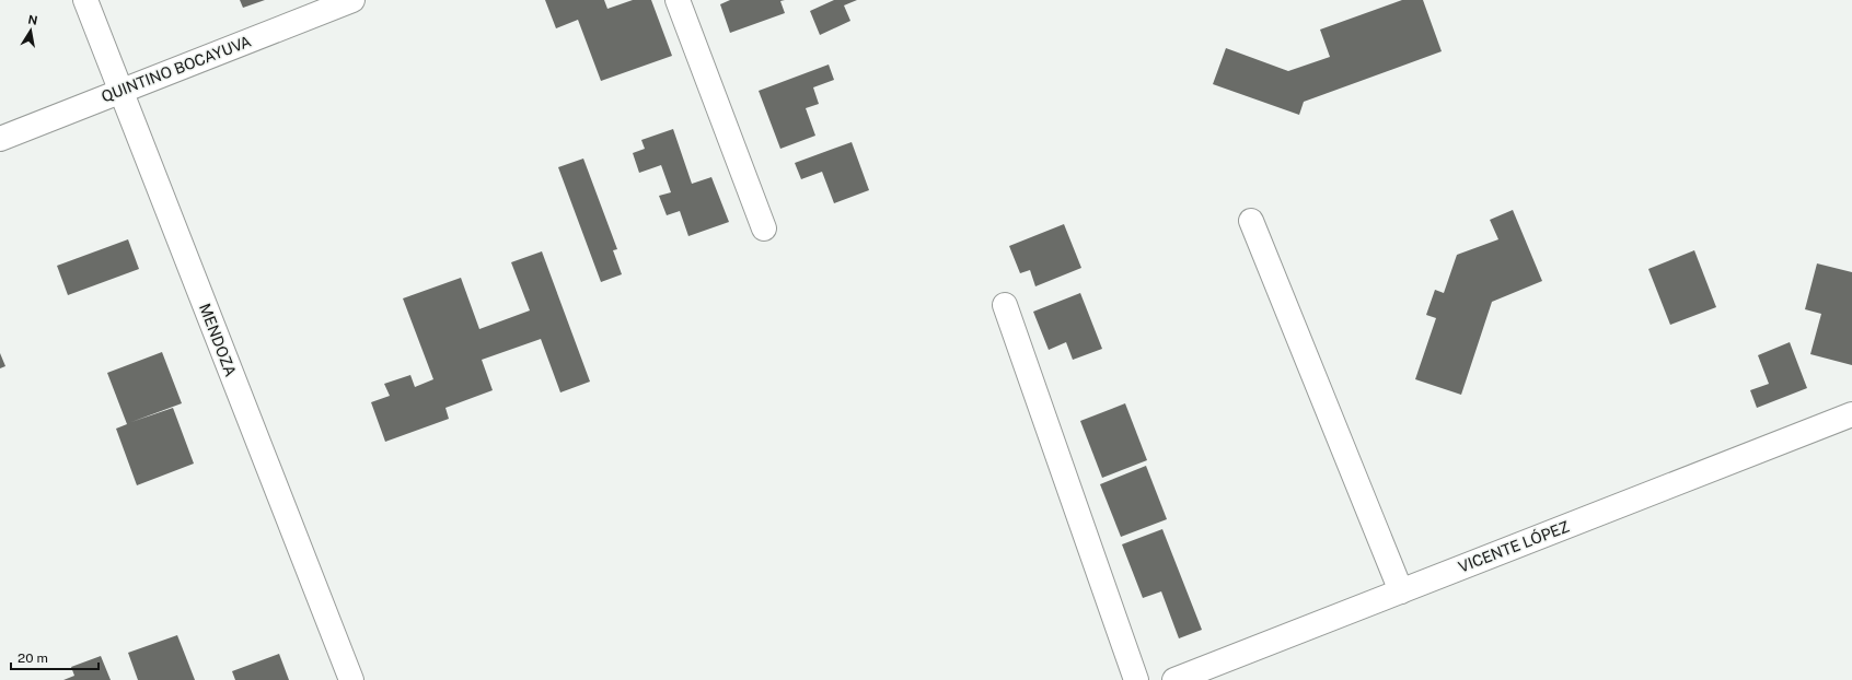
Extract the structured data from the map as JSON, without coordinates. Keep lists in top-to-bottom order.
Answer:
{
  "streets": {
    "street": ["QUINTINO BOCAYUVA", "MENDOZA", "VICENTE LÓPEZ"]
  },
  "crossings": [
    ["QUINTINO BOCAYUVA", "MENDOZA"]
  ],
  "scale_bar": "20 m",
  "north": "top"
}
